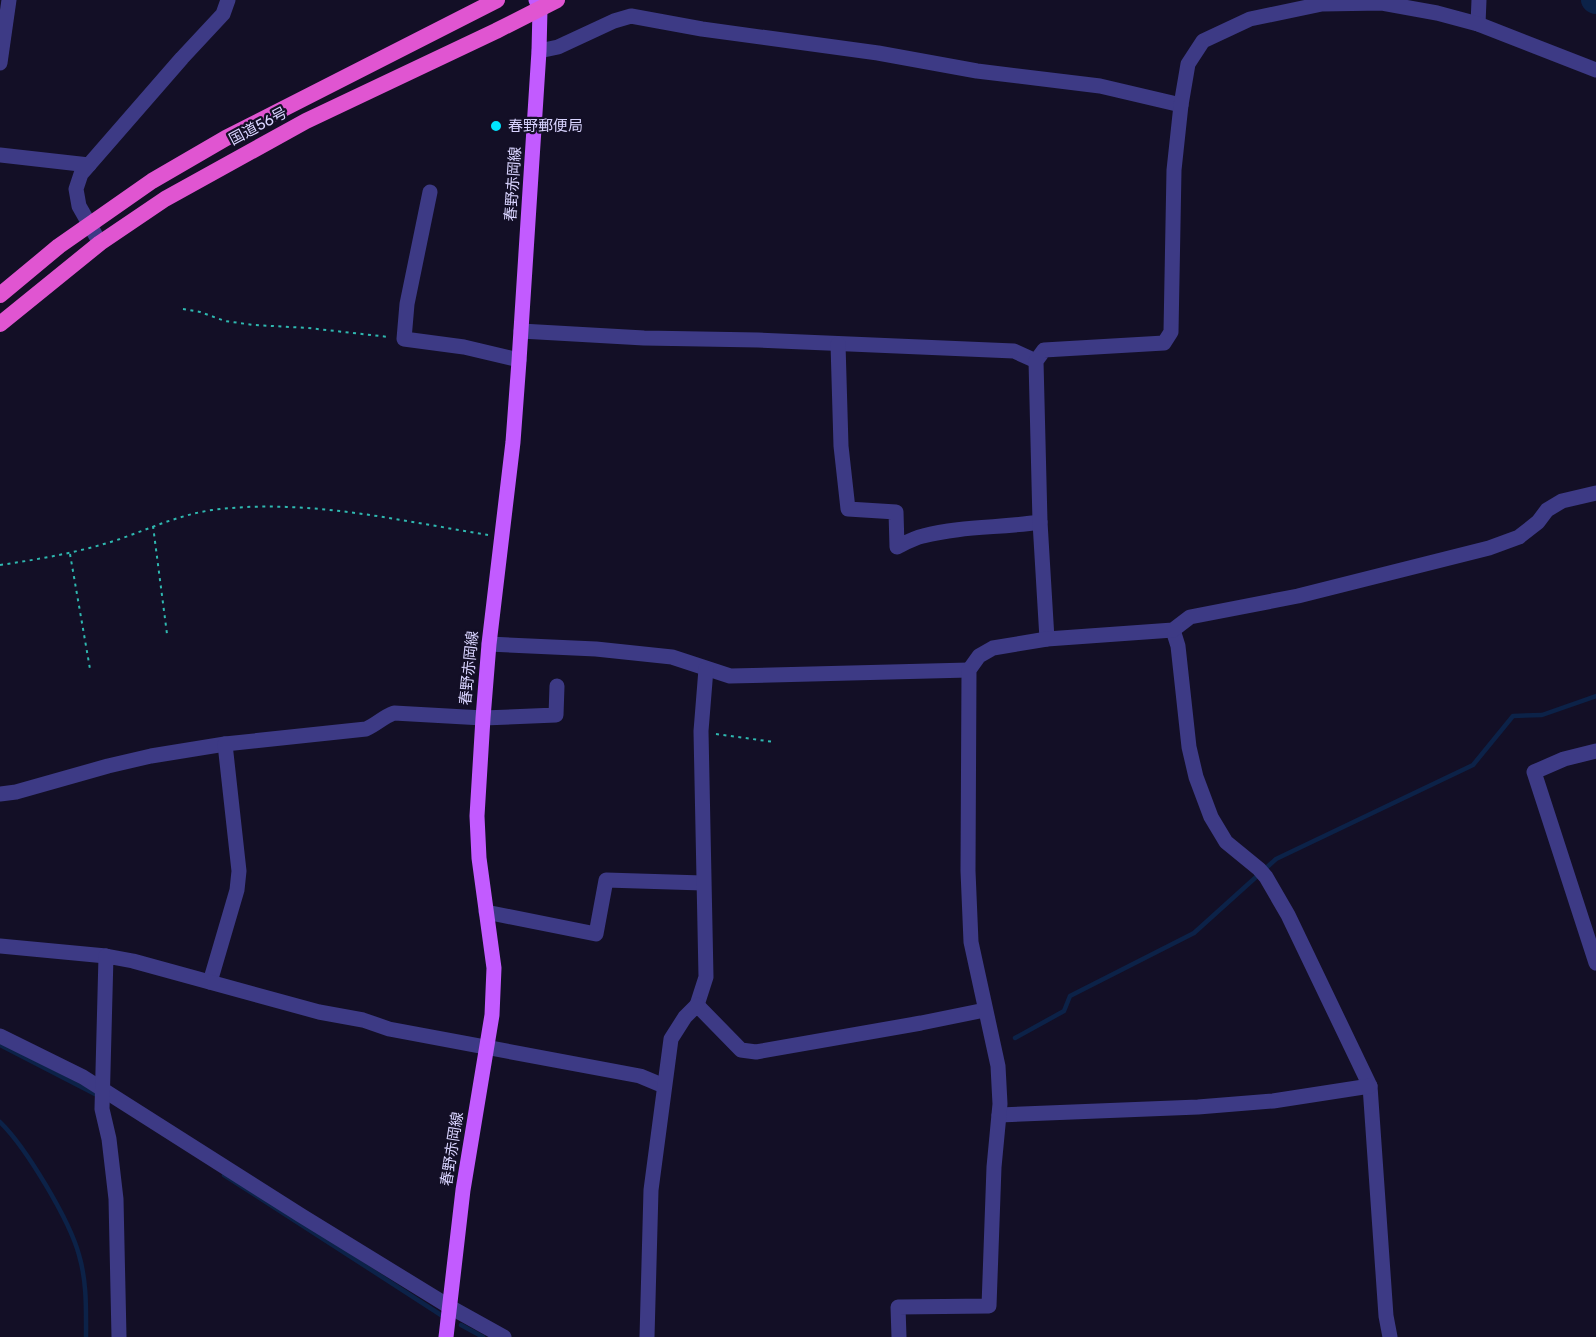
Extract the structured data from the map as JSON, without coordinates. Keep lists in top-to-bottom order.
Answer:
{
  "streets": {
    "highway": ["国道56号"],
    "main road": ["春野赤岡線"]
  },
  "crossings": [
    ["国道56号", "春野赤岡線"]
  ],
  "places": ["春野郵便局"]
}
